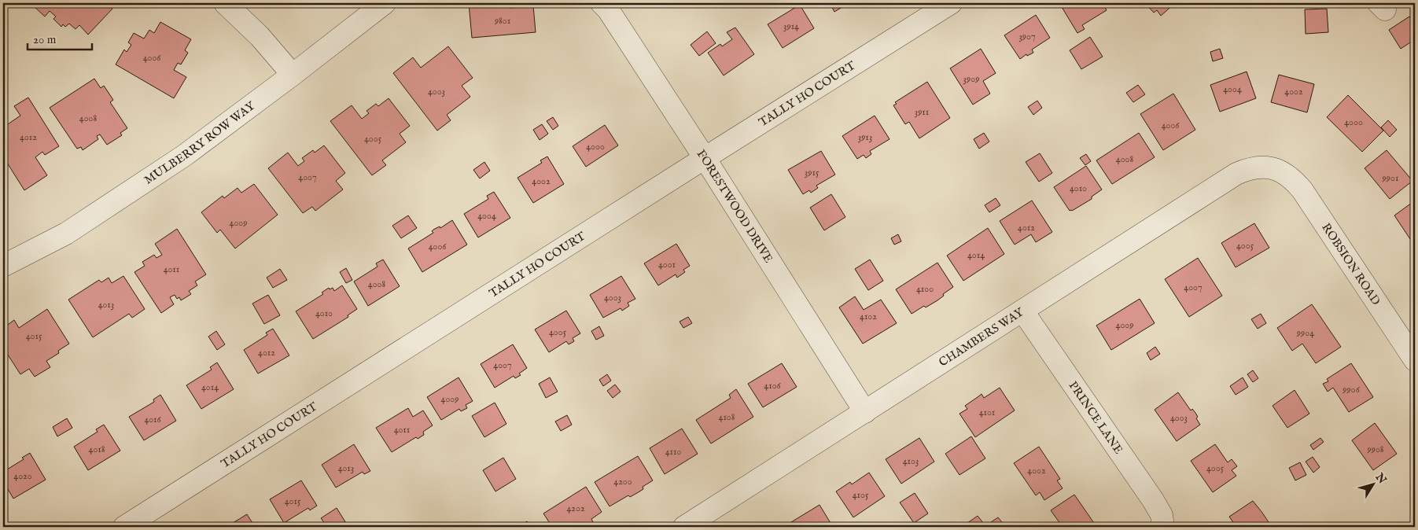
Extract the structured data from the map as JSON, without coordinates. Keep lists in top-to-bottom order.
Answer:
{
  "streets": {
    "street": [
      "TALLY HO COURT",
      "MULBERRY ROW WAY",
      "FORESTWOOD DRIVE",
      "ROBSION ROAD",
      "CHAMBERS WAY",
      "PRINCE LANE"
    ]
  },
  "crossings": [
    ["TALLY HO COURT", "FORESTWOOD DRIVE"],
    ["FORESTWOOD DRIVE", "CHAMBERS WAY"],
    ["ROBSION ROAD", "CHAMBERS WAY"],
    ["CHAMBERS WAY", "PRINCE LANE"]
  ],
  "house_numbers": [
    "9801",
    "3914",
    "3907",
    "4006",
    "3909",
    "4004",
    "4003",
    "4002",
    "3911",
    "4008",
    "4000",
    "4006",
    "4012",
    "3913",
    "4005",
    "4000",
    "4008",
    "3915",
    "4007",
    "9901",
    "4002",
    "4010",
    "4004",
    "4009",
    "4012",
    "4005",
    "4006",
    "4014",
    "4001",
    "4011",
    "4008",
    "4007",
    "4100",
    "4003",
    "4013",
    "4010",
    "4102",
    "4009",
    "4005",
    "9904",
    "4015",
    "4012",
    "4007",
    "4106",
    "4014",
    "9906",
    "4009",
    "4101",
    "4108",
    "4003",
    "4016",
    "4011",
    "4018",
    "9908",
    "4110",
    "4103",
    "4013",
    "4005",
    "4002",
    "4020",
    "4200",
    "4105",
    "4015",
    "4202"
  ],
  "scale_bar": "20 m",
  "north": "top right"
}
